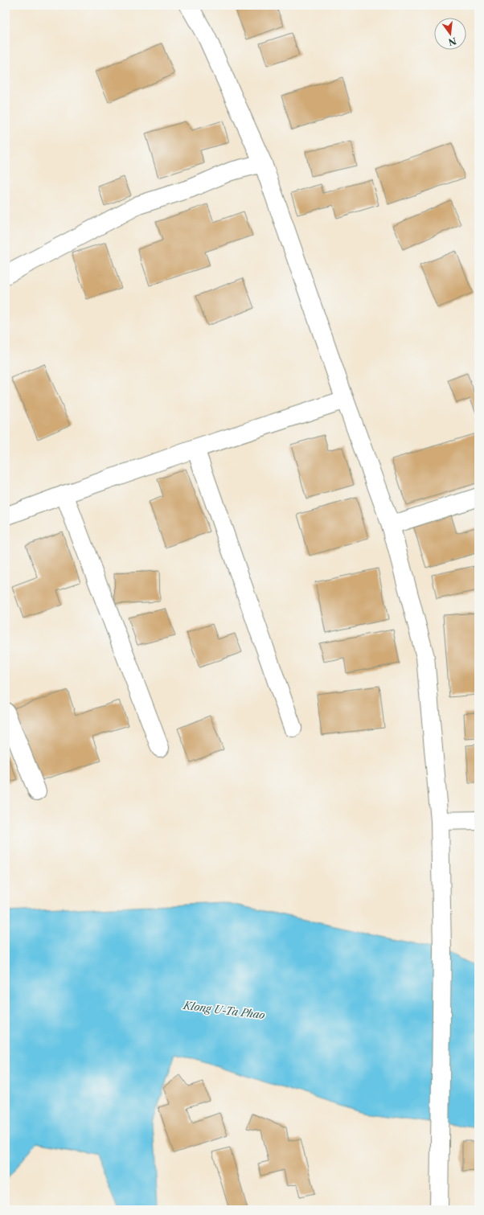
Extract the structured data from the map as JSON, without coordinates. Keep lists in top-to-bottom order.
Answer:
{
  "water": ["Klong U-Ta Phao"],
  "north": "bottom"
}
